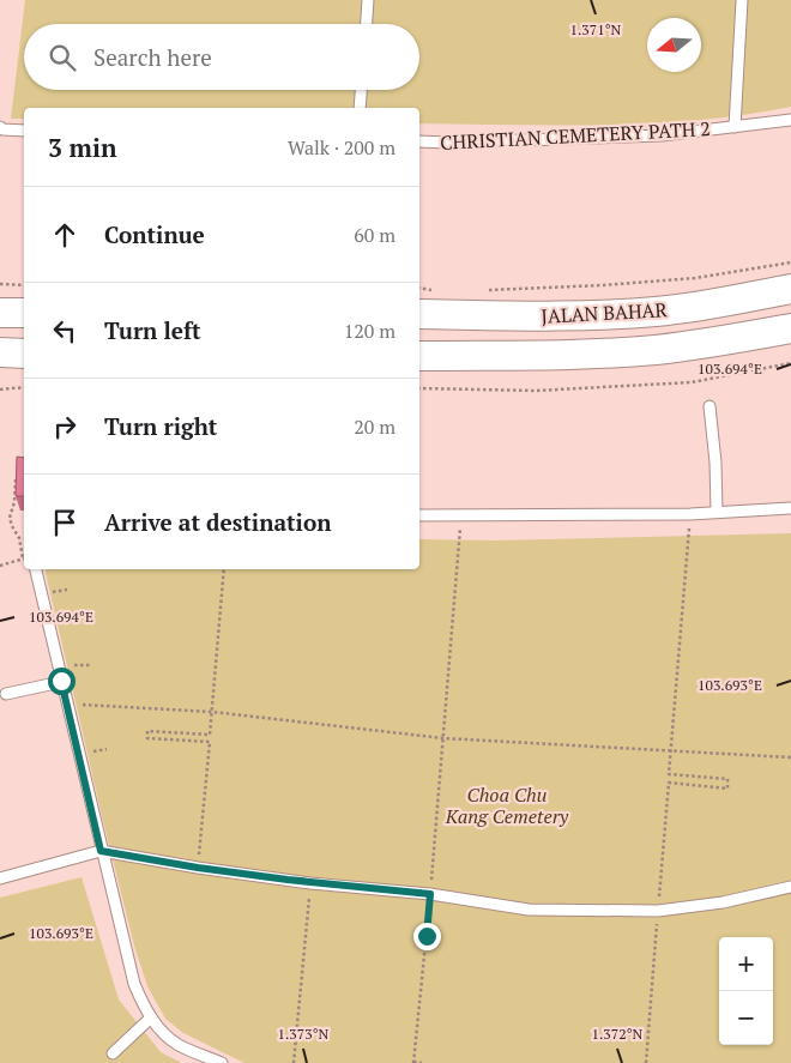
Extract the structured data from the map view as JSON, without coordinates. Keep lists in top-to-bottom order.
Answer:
{
  "streets": {
    "main road": ["JALAN BAHAR"],
    "lane": ["CHRISTIAN CEMETERY PATH 2"]
  },
  "parks": ["Choa Chu Kang Cemetery"],
  "north": "left",
  "page": {
    "search": "Search here",
    "heading": ["3 min", "Walk · 200 m"],
    "list": [
      ["Continue", "60 m"],
      ["Turn left", "120 m"],
      ["Turn right", "20 m"],
      "Arrive at destination"
    ],
    "map_buttons": ["+", "−"]
  },
  "coordinates": [
    "1.371°N",
    "103.694°E",
    "103.693°E",
    "1.373°N",
    "1.372°N"
  ]
}
